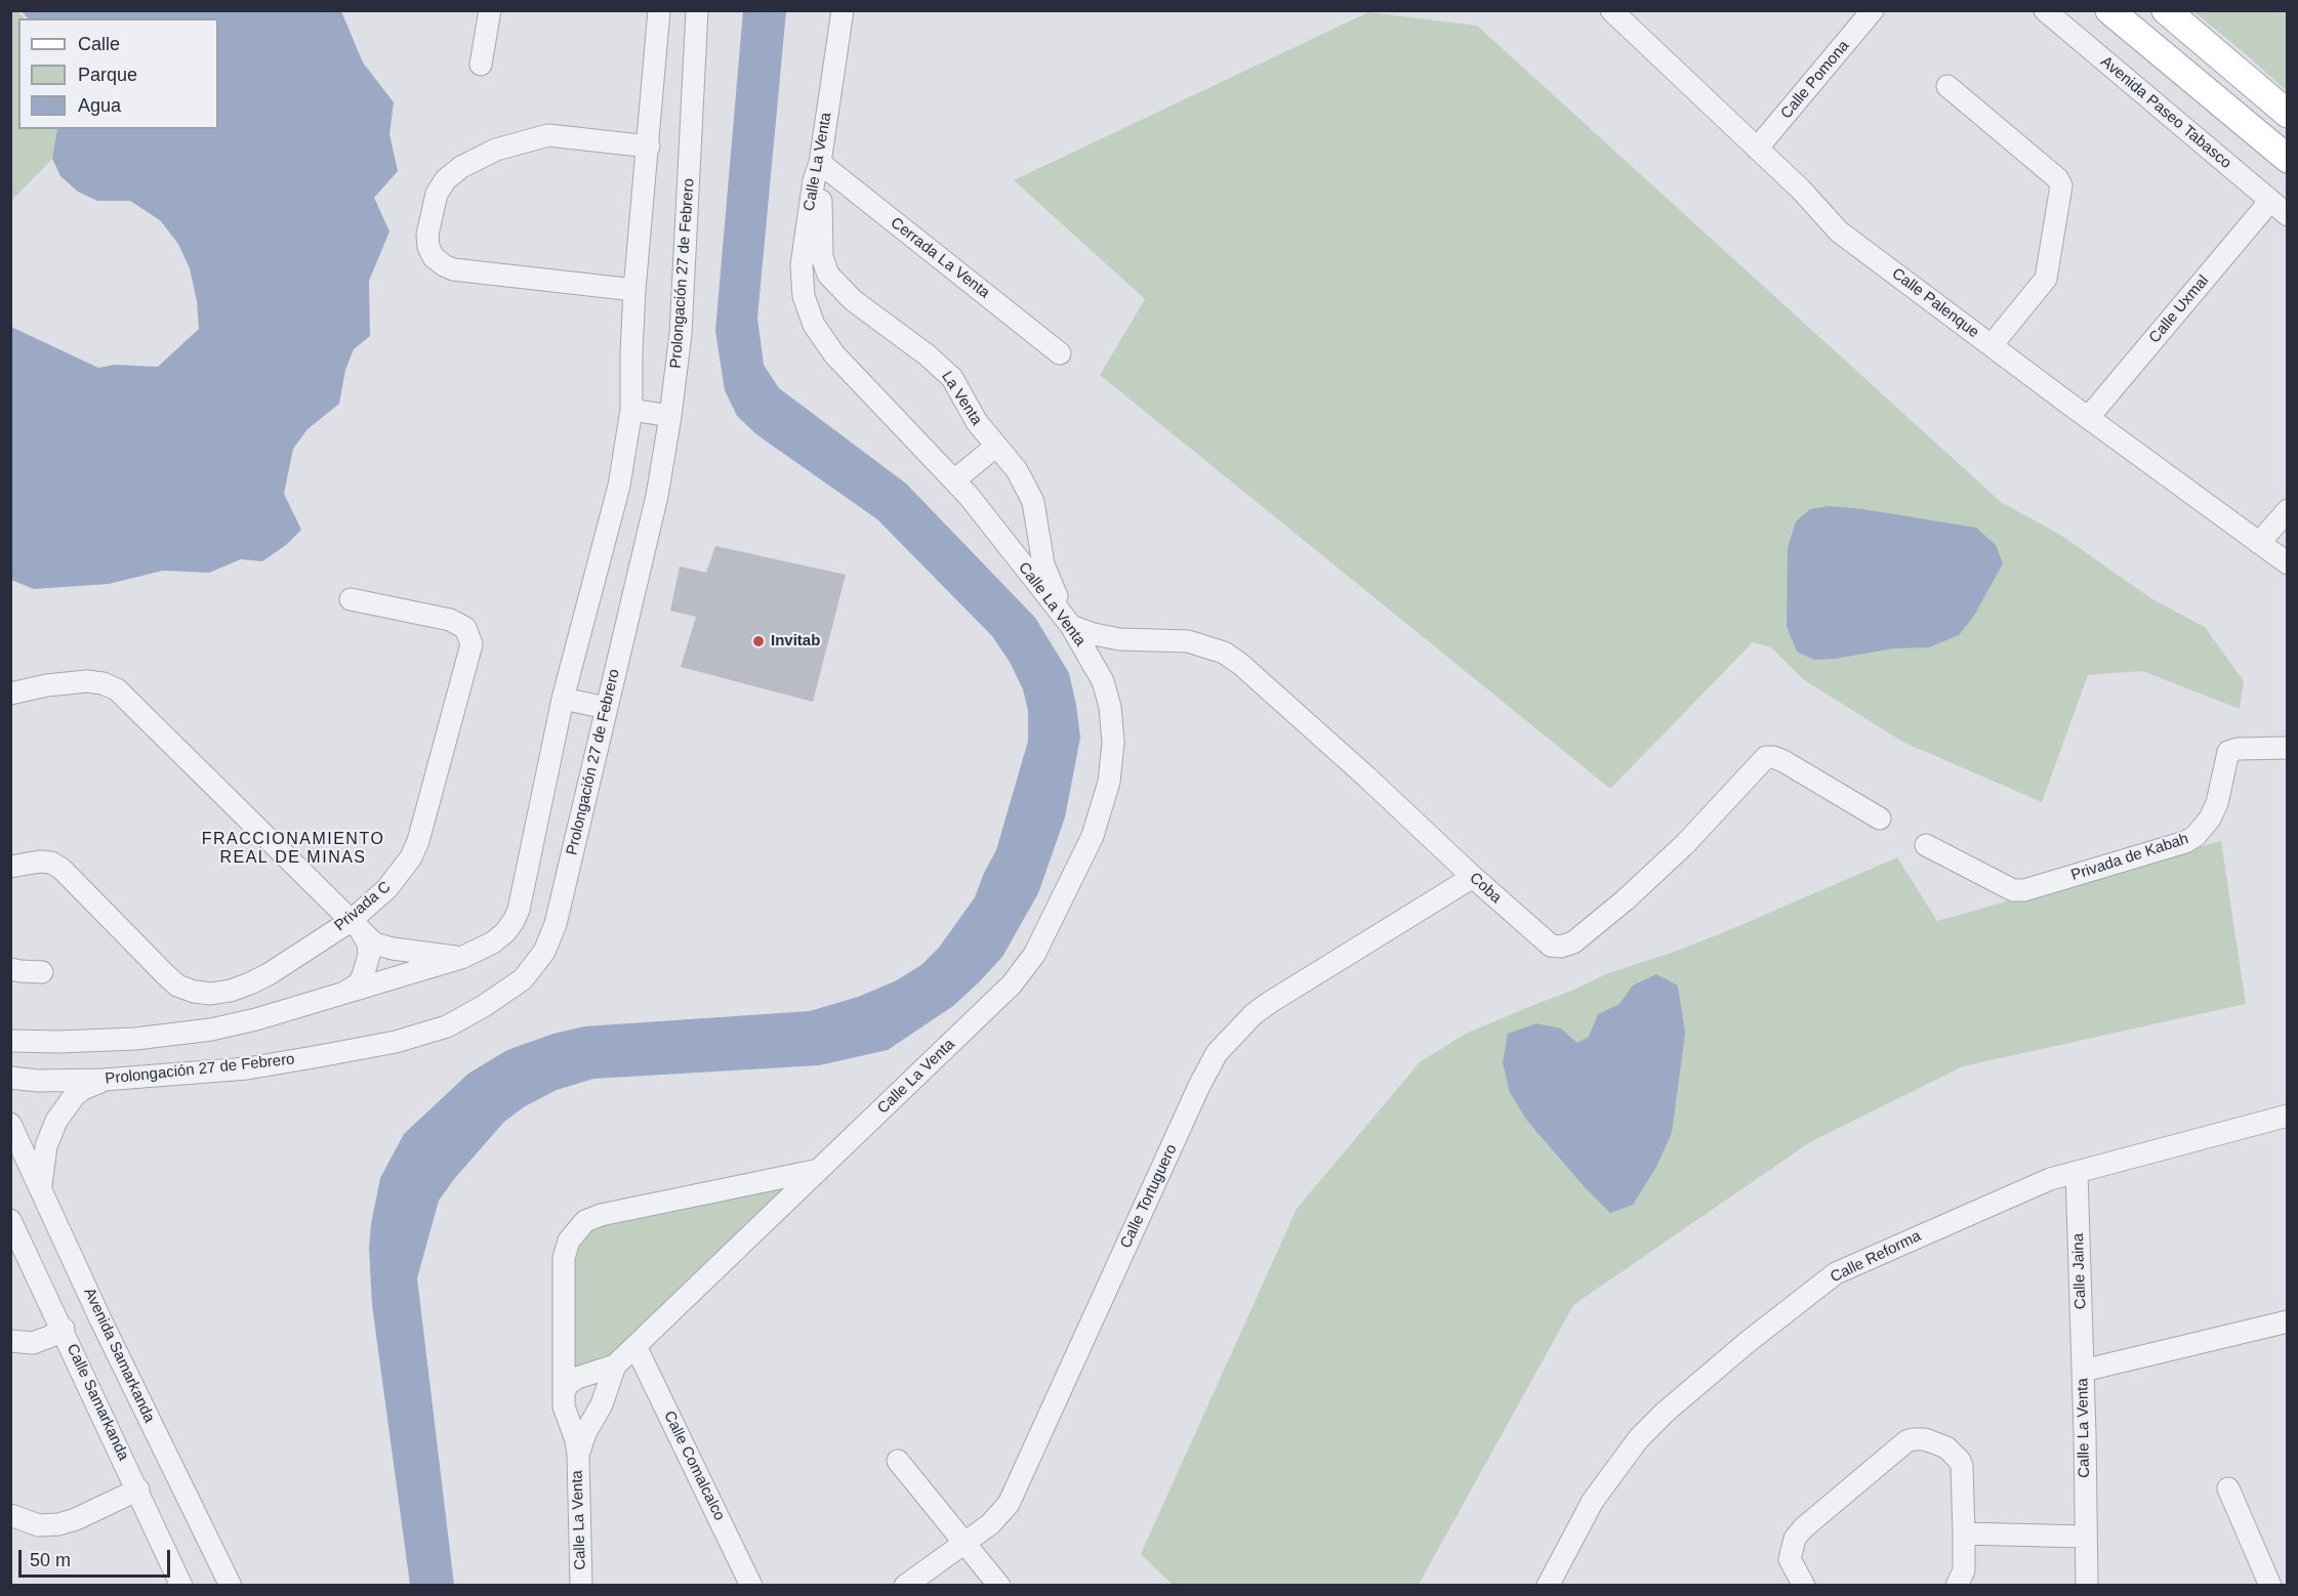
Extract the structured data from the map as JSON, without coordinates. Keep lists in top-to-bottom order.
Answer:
{
  "streets": {
    "street": [
      "Calle Pomona",
      "Avenida Paseo Tabasco",
      "Calle La Venta",
      "Cerrada La Venta",
      "Prolongación 27 de Febrero",
      "Calle Palenque",
      "Calle Uxmal",
      "La Venta",
      "Privada de Kabah",
      "Coba",
      "Privada C",
      "Calle Tortuguero",
      "Calle Reforma",
      "Calle Jaina",
      "Avenida Samarkanda",
      "Calle Samarkanda",
      "Calle Comalcalco"
    ]
  },
  "crossings": [
    ["Calle Pomona", "Calle Palenque"],
    ["Avenida Paseo Tabasco", "Calle Uxmal"],
    ["Calle La Venta", "Cerrada La Venta"],
    ["Calle La Venta", "La Venta"],
    ["Calle La Venta", "Coba"],
    ["Calle La Venta", "Calle Jaina"],
    ["Calle La Venta", "Calle Comalcalco"],
    ["Cerrada La Venta", "La Venta"],
    ["Calle Palenque", "Calle Uxmal"],
    ["La Venta", "Coba"],
    ["Coba", "Calle Tortuguero"],
    ["Calle Reforma", "Calle Jaina"]
  ],
  "districts": ["FRACCIONAMIENTO REAL DE MINAS"],
  "places": ["Invitab"],
  "legend": ["Calle", "Parque", "Agua"],
  "scale_bar": "50 m"
}
